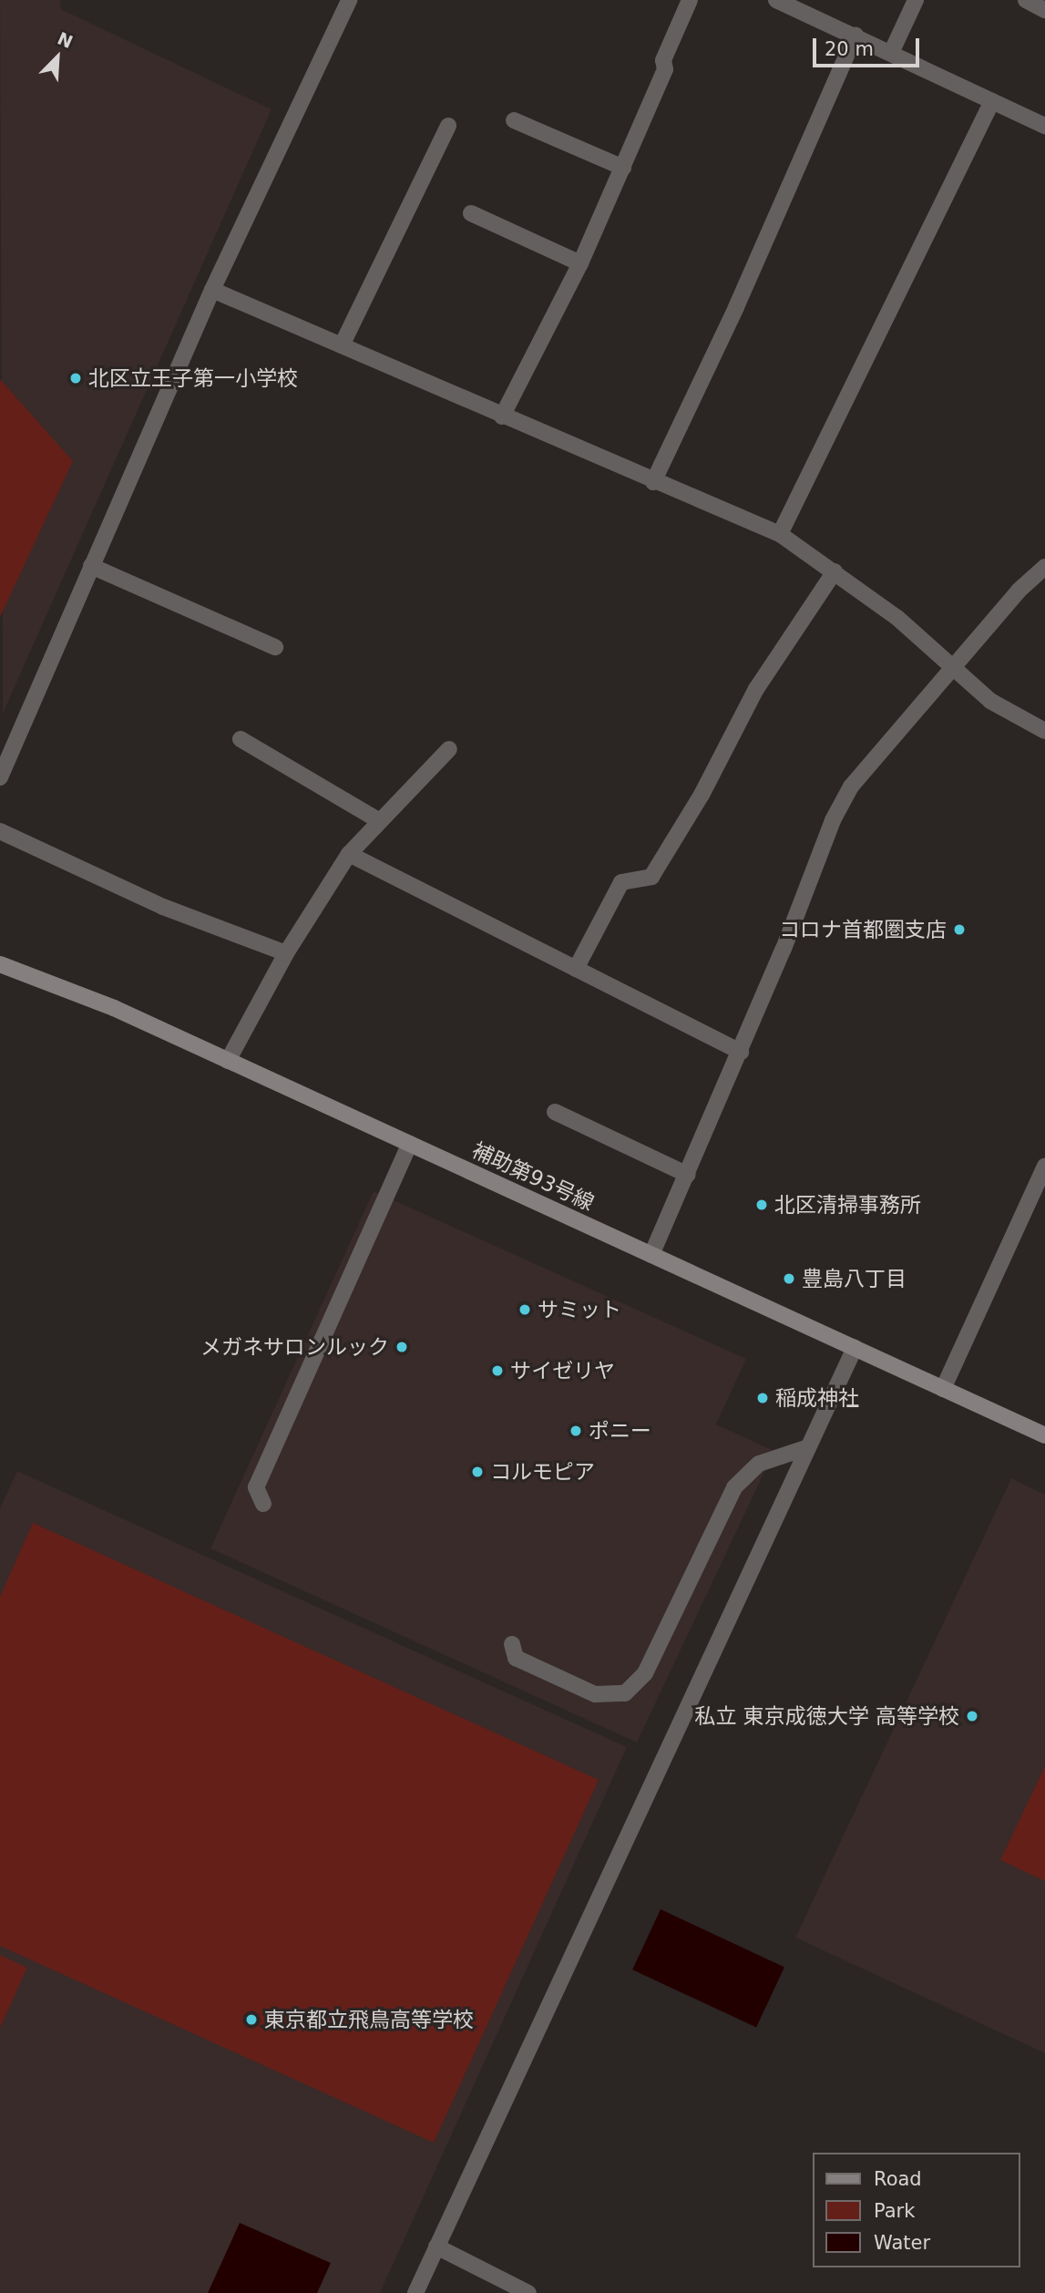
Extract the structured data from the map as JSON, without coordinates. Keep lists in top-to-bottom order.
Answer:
{
  "streets": {
    "street": ["補助第93号線"]
  },
  "places": [
    "北区立王子第一小学校",
    "コロナ首都圏支店",
    "北区清掃事務所",
    "豊島八丁目",
    "サミット",
    "メガネサロンルック",
    "サイゼリヤ",
    "稲成神社",
    "ポニー",
    "コルモピア",
    "私立 東京成徳大学 高等学校",
    "東京都立飛鳥高等学校"
  ],
  "legend": ["Road", "Park", "Water"],
  "scale_bar": "20 m",
  "north": "top right"
}
